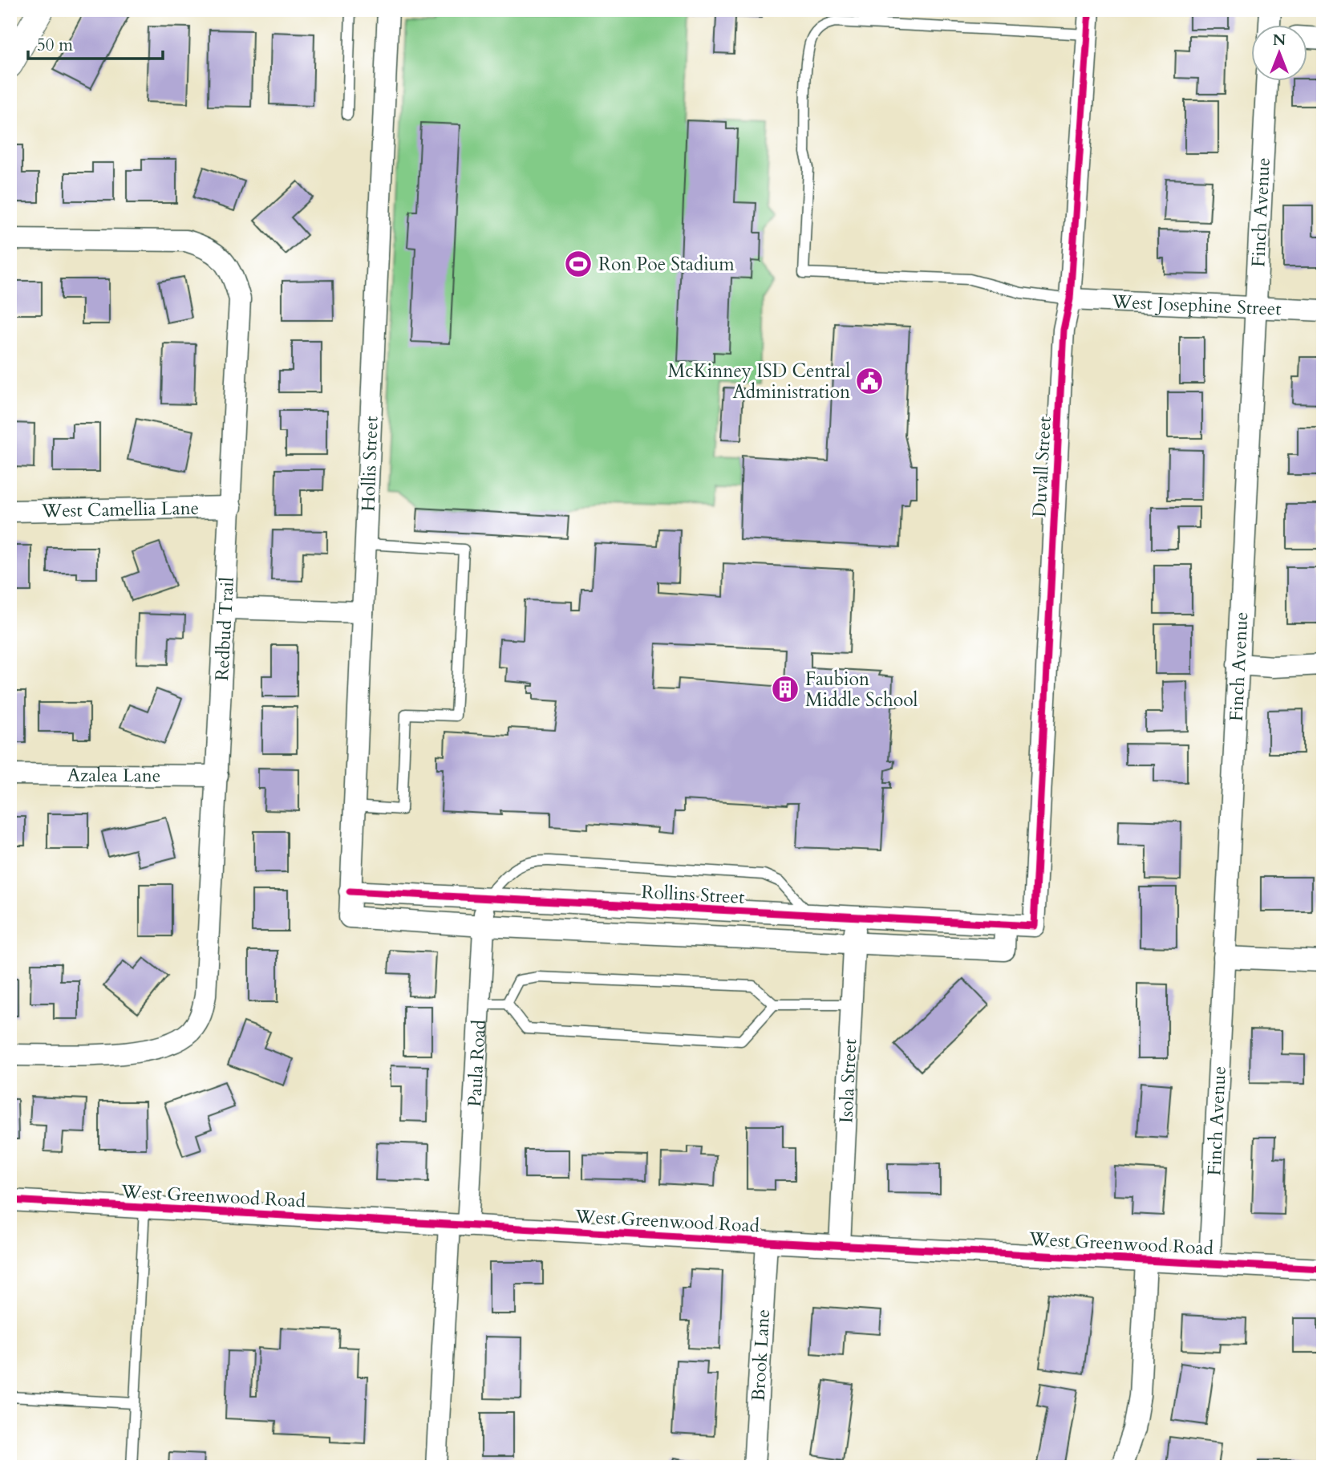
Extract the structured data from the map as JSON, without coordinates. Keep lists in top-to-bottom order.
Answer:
{
  "streets": {
    "street": [
      "Finch Avenue",
      "West Josephine Street",
      "Hollis Street",
      "Duvall Street",
      "West Camellia Lane",
      "Redbud Trail",
      "Azalea Lane",
      "Rollins Street",
      "Paula Road",
      "Isola Street",
      "West Greenwood Road",
      "Brook Lane"
    ]
  },
  "crossings": [
    ["Finch Avenue", "West Josephine Street"],
    ["Finch Avenue", "West Greenwood Road"],
    ["West Josephine Street", "Duvall Street"],
    ["Hollis Street", "Rollins Street"],
    ["Hollis Street", "Paula Road"],
    ["Duvall Street", "Rollins Street"],
    ["West Camellia Lane", "Redbud Trail"],
    ["Redbud Trail", "Azalea Lane"],
    ["Rollins Street", "Paula Road"],
    ["Rollins Street", "Isola Street"],
    ["Paula Road", "West Greenwood Road"],
    ["Isola Street", "West Greenwood Road"],
    ["West Greenwood Road", "Brook Lane"]
  ],
  "places": {
    "sports": ["Ron Poe Stadium"],
    "public building": ["McKinney ISD Central Administration"],
    "building": ["Faubion Middle School"]
  },
  "scale_bar": "50 m",
  "north": "top"
}
